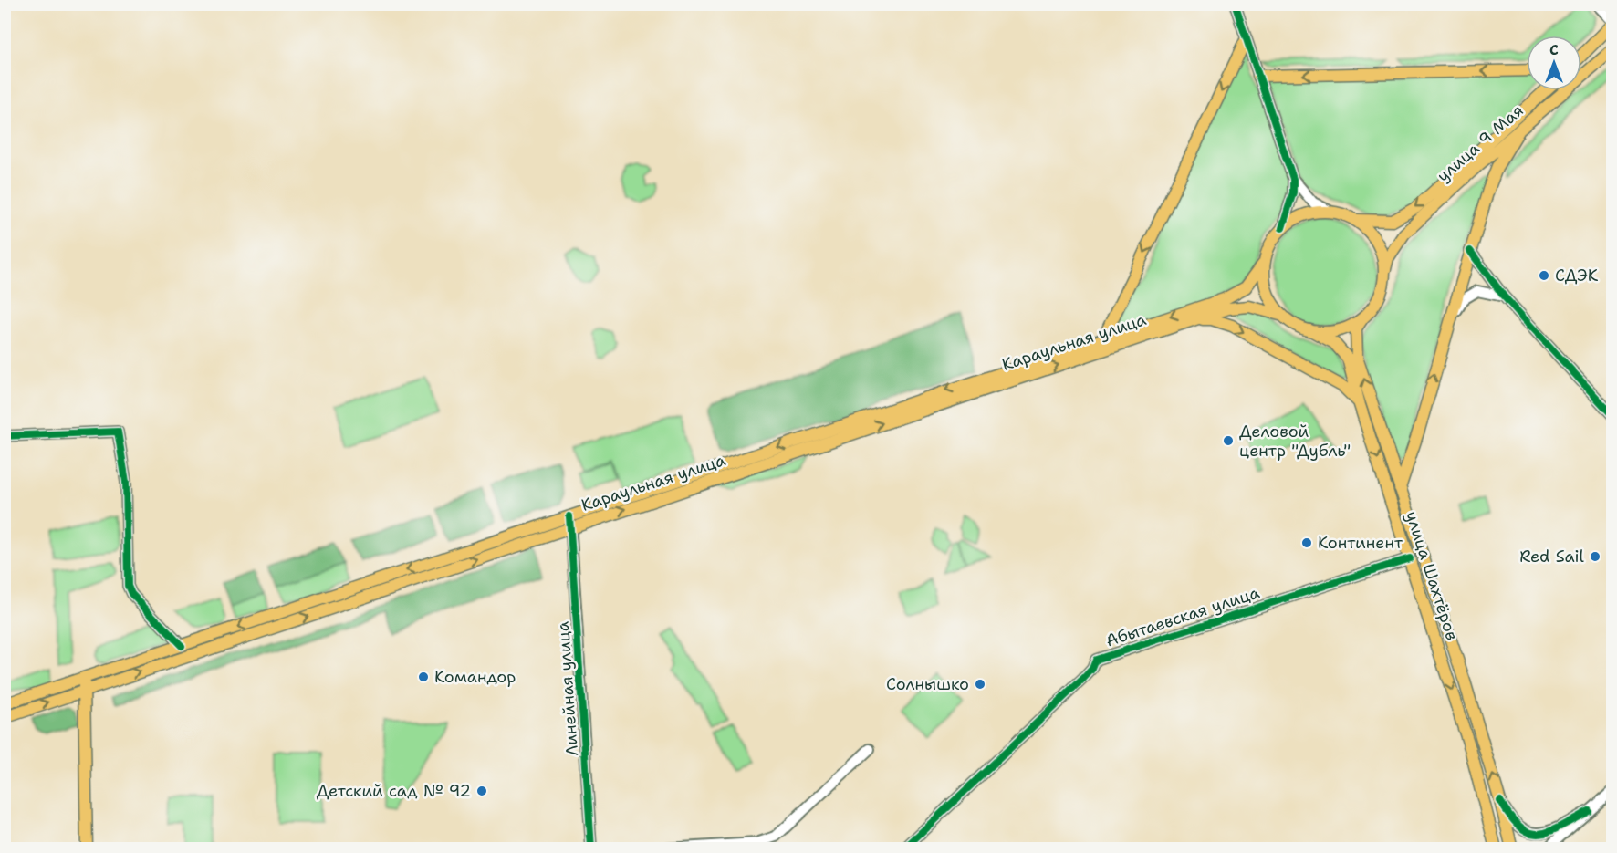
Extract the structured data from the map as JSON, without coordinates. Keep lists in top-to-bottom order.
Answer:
{
  "streets": {
    "main road": ["улица 9 Мая", "Караульная улица", "улица Шахтёров"],
    "street": ["Абытаевская улица", "Линейная улица"]
  },
  "crossings": [
    ["улица 9 Мая", "Караульная улица"],
    ["улица 9 Мая", "улица Шахтёров"],
    ["Караульная улица", "улица Шахтёров"],
    ["Караульная улица", "Линейная улица"],
    ["улица Шахтёров", "Абытаевская улица"]
  ],
  "places": [
    "СДЭК",
    "Деловой центр \"Дубль\"",
    "Континент",
    "Red Sail",
    "Командор",
    "Солнышко",
    "Детский сад № 92"
  ],
  "north": "top"
}
